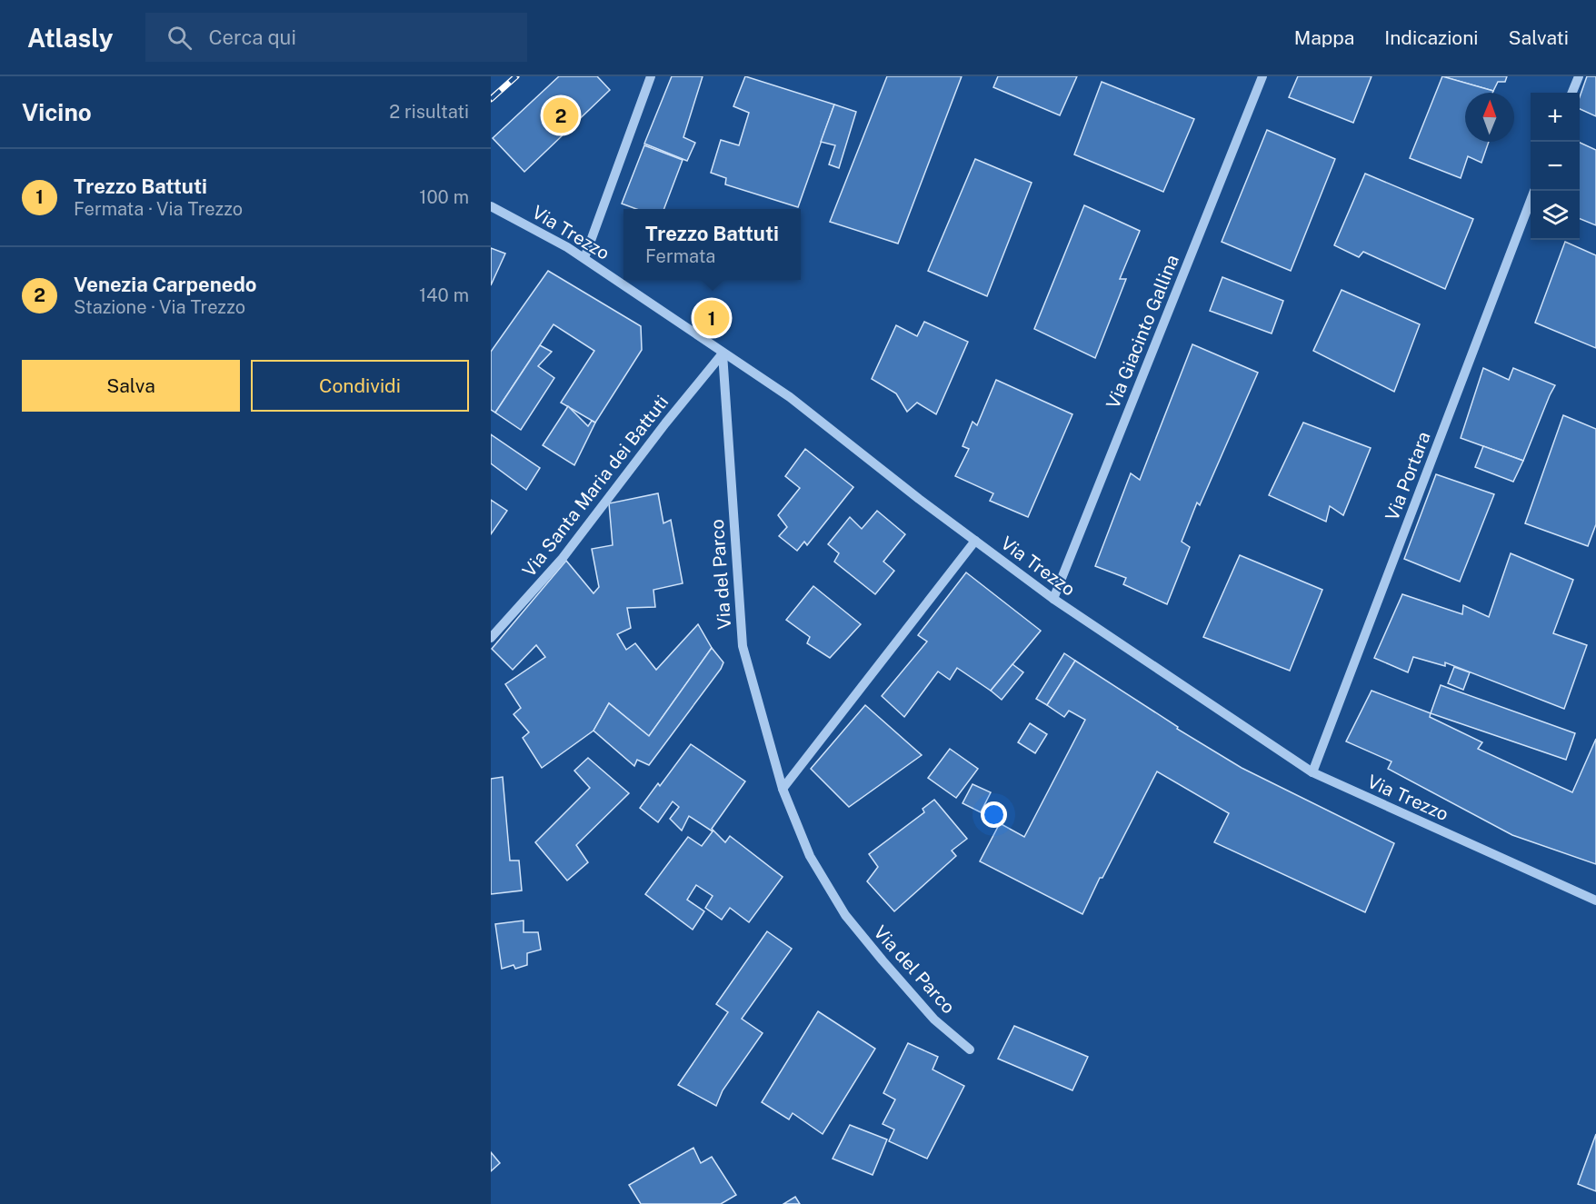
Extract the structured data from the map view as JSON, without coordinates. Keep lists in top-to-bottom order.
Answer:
{
  "streets": {
    "street": [
      "Via Trezzo",
      "Via Giacinto Gallina",
      "Via Portara",
      "Via Santa Maria dei Battuti",
      "Via del Parco"
    ]
  },
  "crossings": [
    ["Via Trezzo", "Via Giacinto Gallina"],
    ["Via Trezzo", "Via Portara"],
    ["Via Trezzo", "Via Santa Maria dei Battuti"],
    ["Via Trezzo", "Via del Parco"],
    ["Via Santa Maria dei Battuti", "Via del Parco"]
  ],
  "north": "top",
  "page": {
    "header": "Atlasly",
    "search": "Cerca qui",
    "nav": ["Mappa", "Indicazioni", "Salvati"],
    "heading": ["Vicino", "2 risultati"],
    "map_buttons": ["+", "−"],
    "pins": ["2", "1"],
    "list": [
      {
        "mark": "1",
        "name": "Trezzo Battuti",
        "note": "Fermata · Via Trezzo",
        "value": "100 m"
      },
      {
        "mark": "2",
        "name": "Venezia Carpenedo",
        "note": "Stazione · Via Trezzo",
        "value": "140 m"
      }
    ],
    "popup": ["Trezzo Battuti", "Fermata"],
    "buttons": ["Salva", "Condividi"]
  }
}
